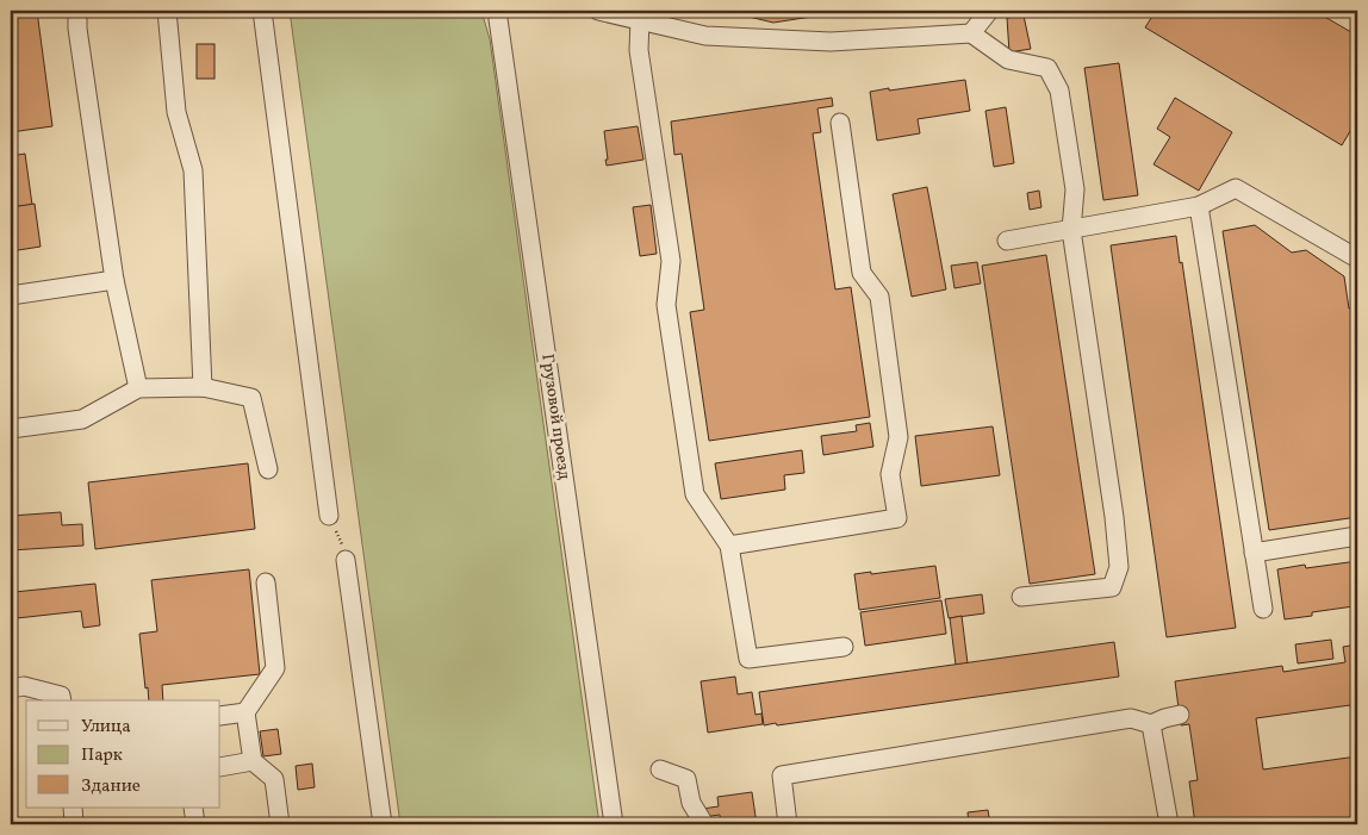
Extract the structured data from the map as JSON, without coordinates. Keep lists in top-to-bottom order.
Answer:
{
  "streets": {
    "street": ["Грузовой проезд"]
  },
  "legend": ["Улица", "Парк", "Здание"]
}
